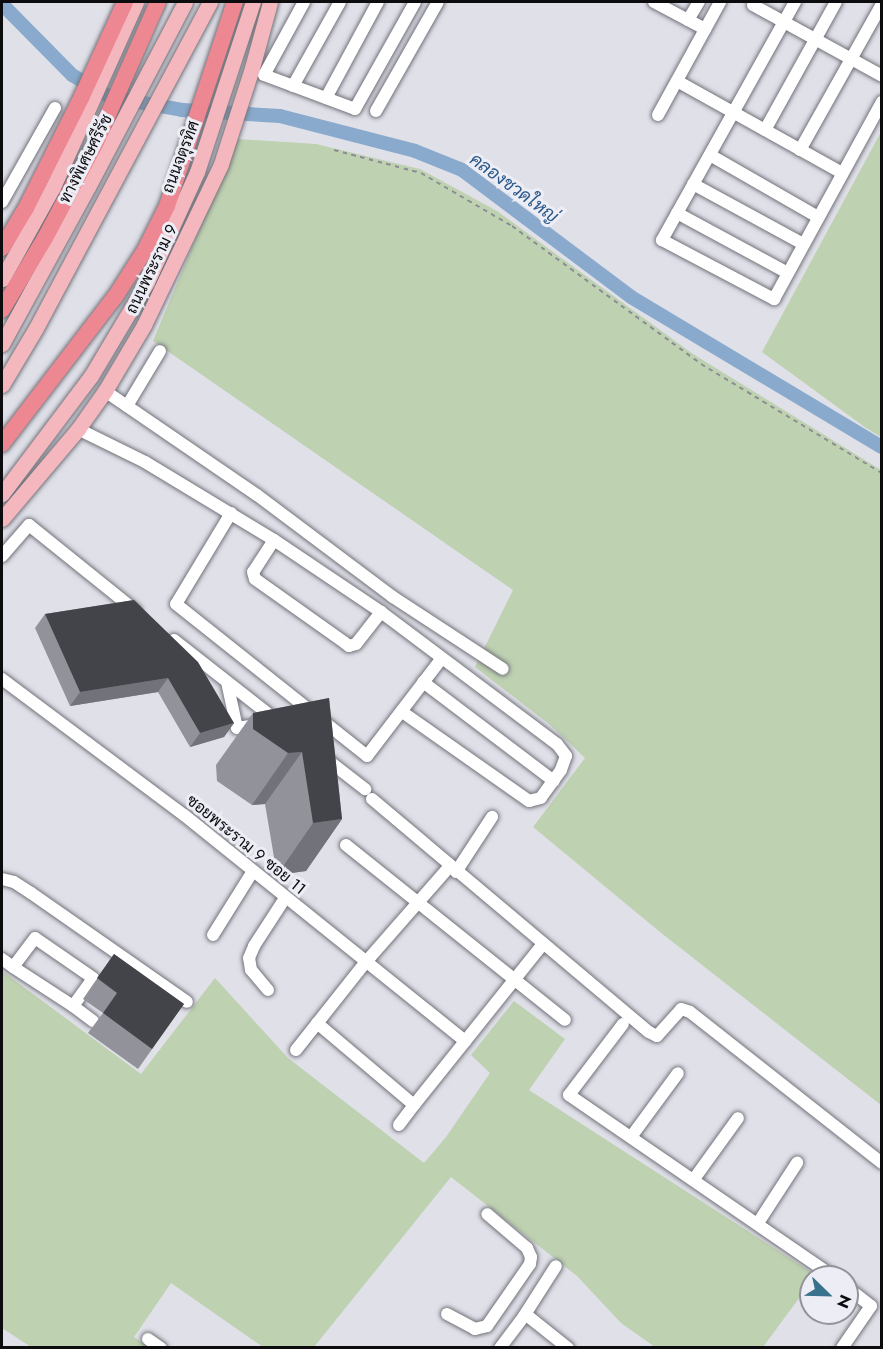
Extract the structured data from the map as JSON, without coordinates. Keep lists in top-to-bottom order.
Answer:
{
  "streets": {
    "highway": ["ทางพิเศษศรีรัช"],
    "main road": ["ถนนจตุรทิศ", "ถนนพระราม 9"],
    "street": ["ซอยพระราม 9 ซอย 11"]
  },
  "water": ["คลองชวดใหญ่"],
  "north": "bottom right"
}
